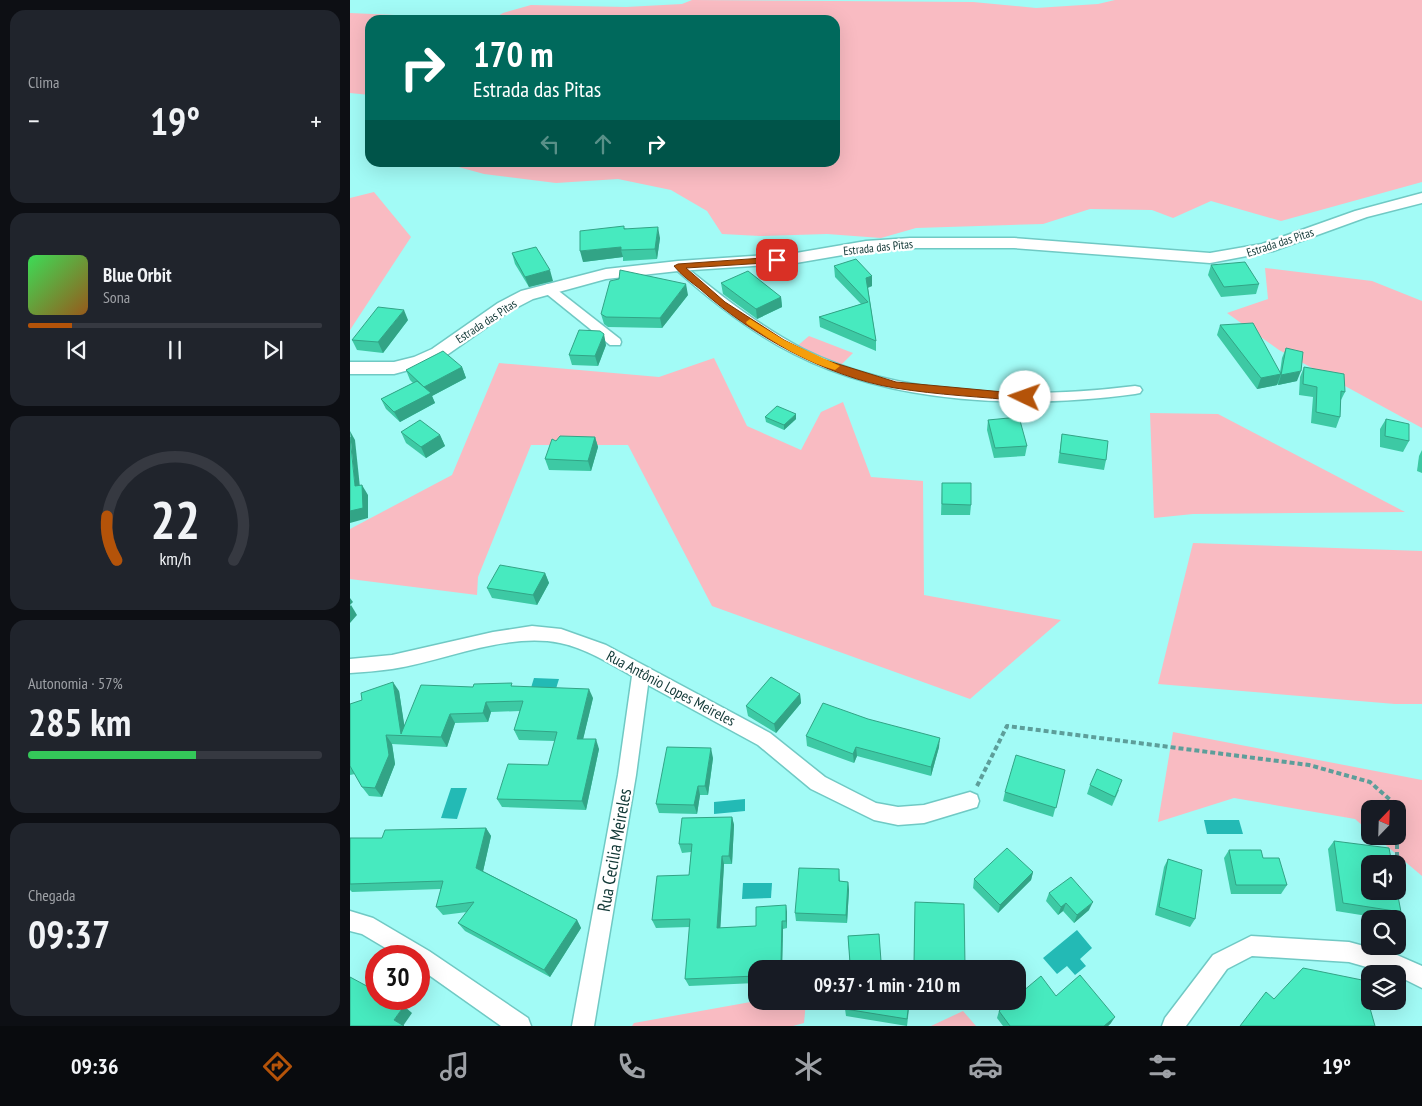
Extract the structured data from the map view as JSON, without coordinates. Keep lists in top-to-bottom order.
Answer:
{
  "streets": {
    "street": ["Estrada das Pitas", "Rua Antônio Lopes Meireles", "Rua Cecilia Meireles"]
  },
  "crossings": [
    ["Rua Antônio Lopes Meireles", "Rua Cecilia Meireles"]
  ],
  "north": "top right",
  "page": {
    "tile": [
      "Clima",
      ["Autonomia · 57%", "285 km"],
      ["Chegada", "09:37"]
    ],
    "turn": ["170 m", "Estrada das Pitas"],
    "heat": ["−", "19°", "+"],
    "song": ["Blue Orbit", "Sona"],
    "limit": "30",
    "trip": "09:37 · 1 min · 210 m",
    "tabs": ["09:36", "19°"],
    "gauge": ["22", "km/h"]
  }
}
